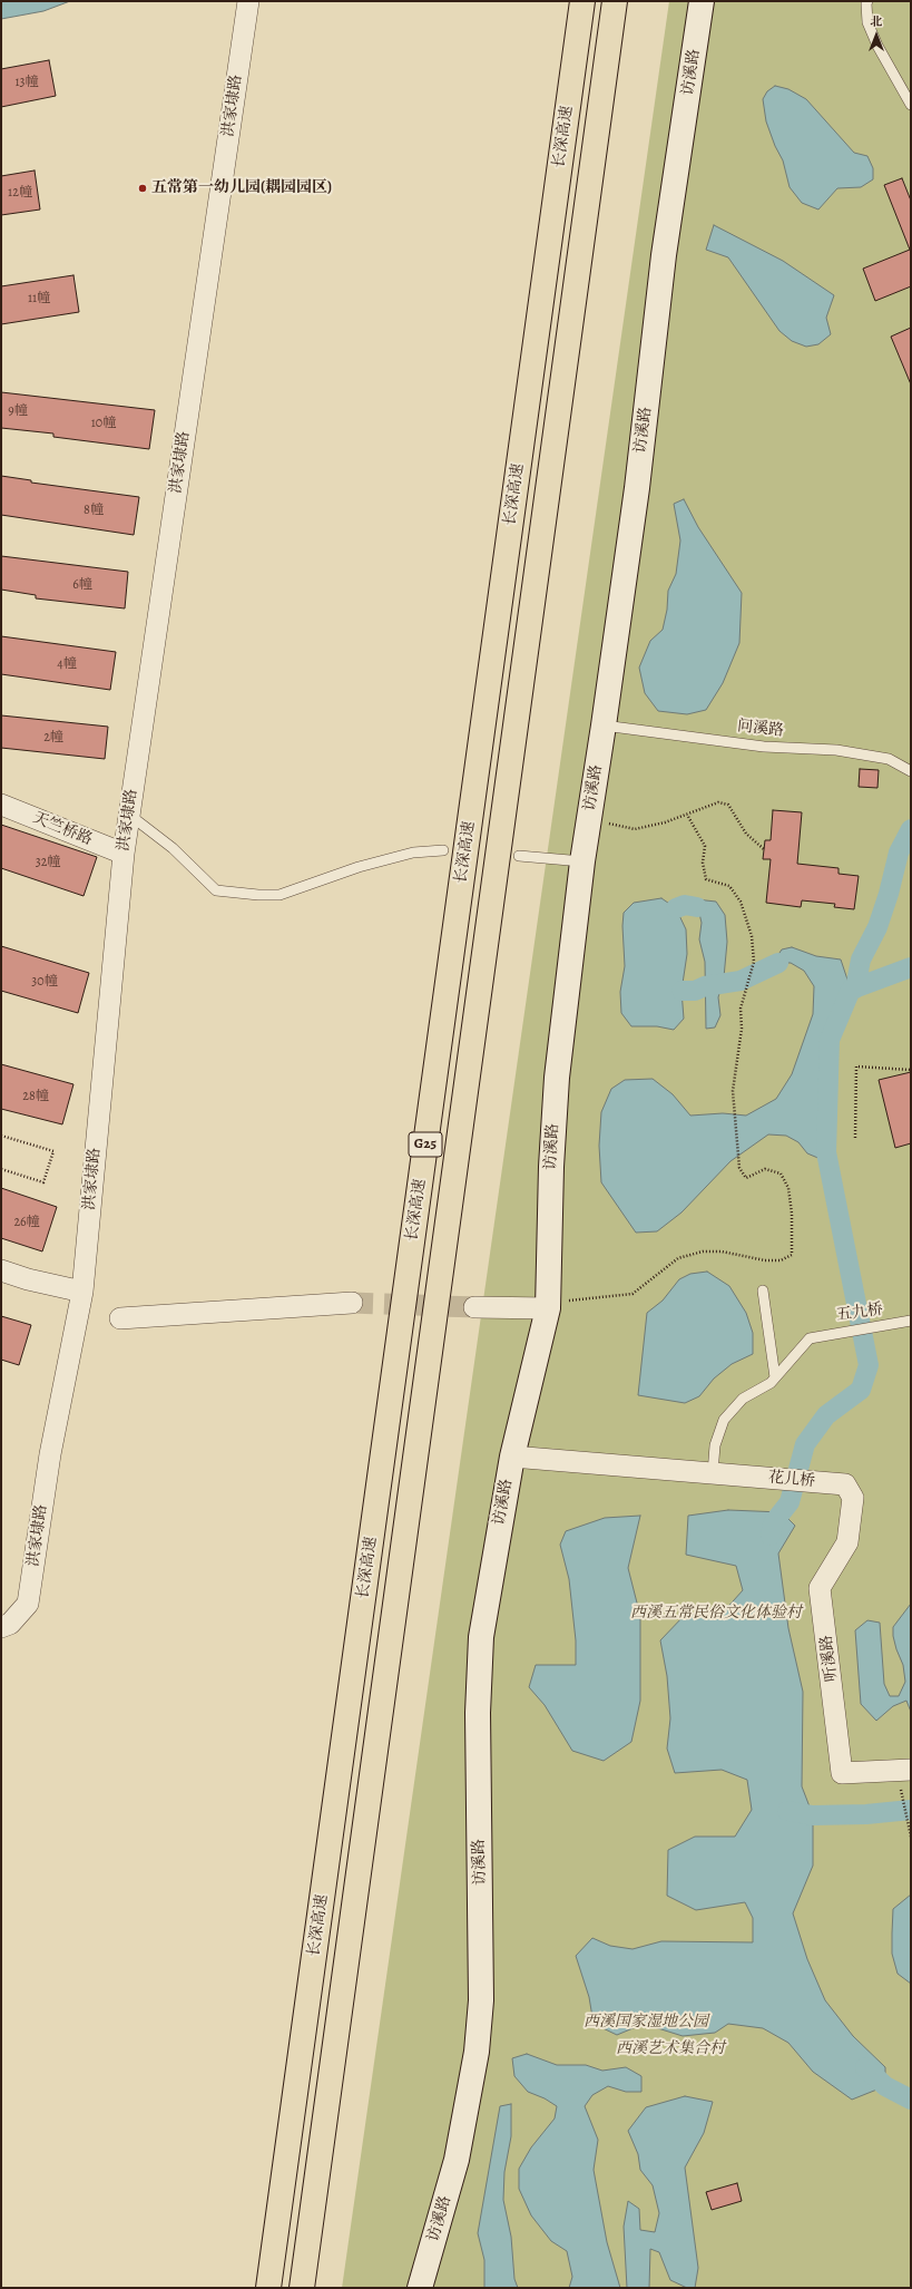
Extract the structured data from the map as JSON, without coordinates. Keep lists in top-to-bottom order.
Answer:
{
  "streets": {
    "highway": ["长深高速", "G25"],
    "street": [
      "访溪路",
      "洪家埭路",
      "天竺桥路",
      "花儿桥",
      "听溪路"
    ],
    "lane": ["问溪路", "五九桥"]
  },
  "crossings": [
    ["访溪路", "问溪路"],
    ["洪家埭路", "天竺桥路"],
    ["五九桥", "花儿桥"],
    ["花儿桥", "听溪路"]
  ],
  "parks": ["西溪五常民俗文化体验村", "西溪国家湿地公园", "西溪艺术集合村"],
  "places": ["五常第一幼儿园(耦园园区)"],
  "house_numbers": [
    "13幢",
    "12幢",
    "11幢",
    "9幢",
    "10幢",
    "8幢",
    "6幢",
    "4幢",
    "2幢",
    "32幢",
    "30幢",
    "28幢",
    "26幢"
  ],
  "north": "top"
}
